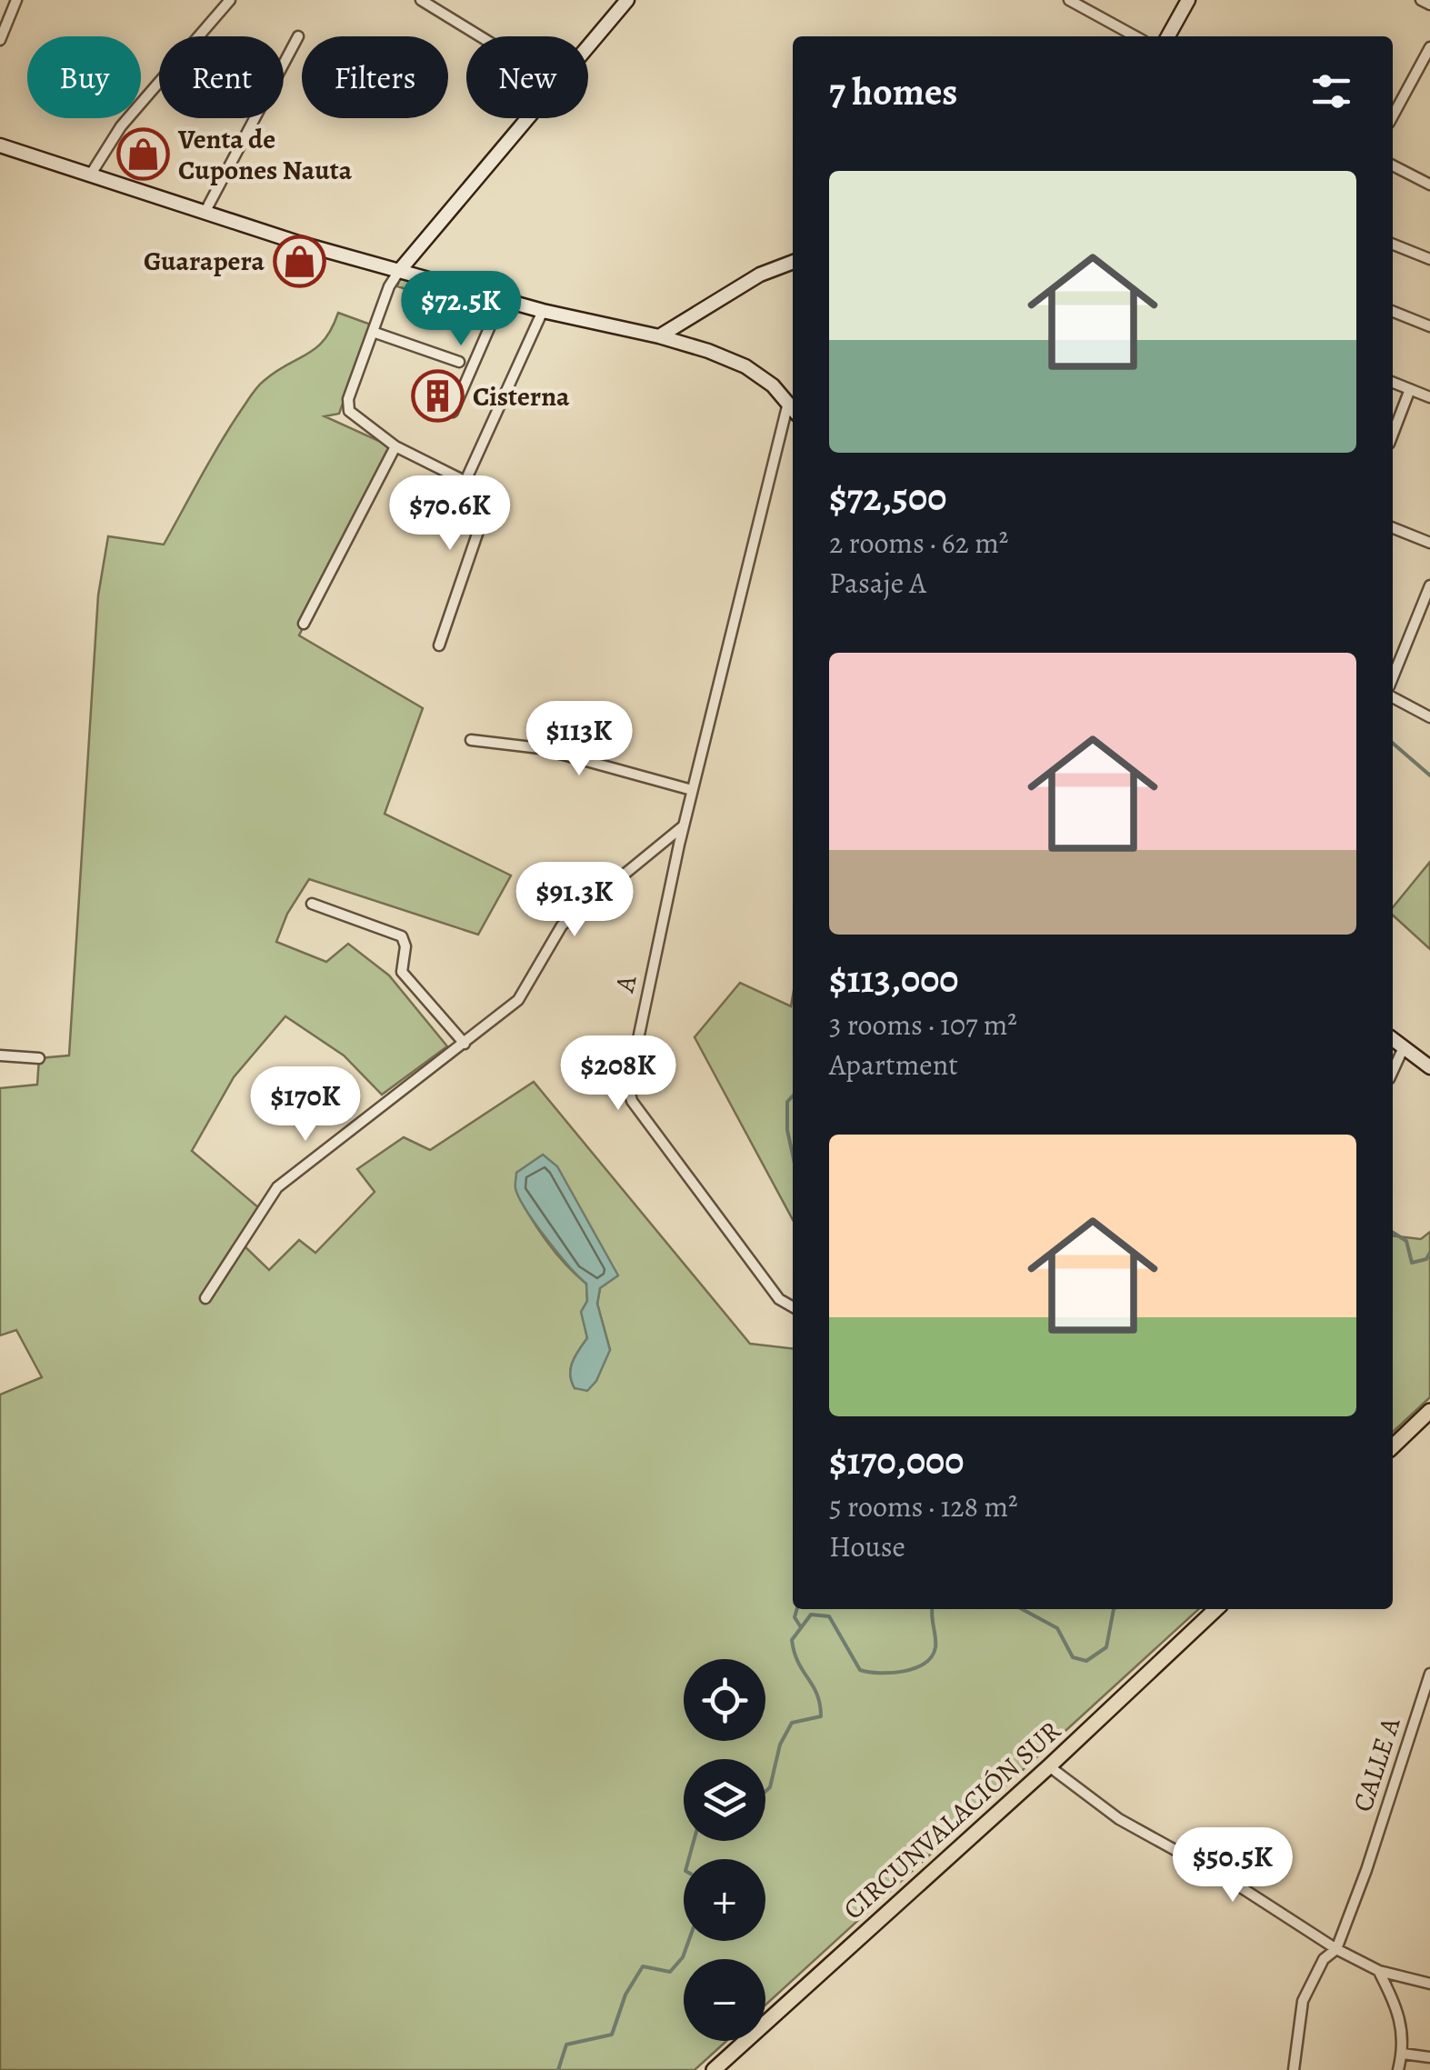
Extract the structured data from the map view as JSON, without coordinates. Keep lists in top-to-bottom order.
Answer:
{
  "streets": {
    "main road": ["CIRCUNVALACIÓN SUR"],
    "street": ["A", "CALLE A"]
  },
  "places": {
    "shop": ["Venta de Cupones Nauta", "Guarapera"],
    "building": ["Cisterna"]
  },
  "page": {
    "chip": [
      "Buy",
      "Rent",
      "Filters",
      "New"
    ],
    "heading": "7 homes",
    "list": [
      {
        "name": "$72,500",
        "note": "2 rooms · 62 m² · Pasaje A"
      },
      {
        "name": "$113,000",
        "note": "3 rooms · 107 m² · Apartment"
      },
      {
        "name": "$170,000",
        "note": "5 rooms · 128 m² · House"
      }
    ],
    "price": [
      "$72.5K",
      "$70.6K",
      "$113K",
      "$91.3K",
      "$208K",
      "$170K",
      "$50.5K"
    ],
    "map_buttons": ["+", "−"]
  }
}
